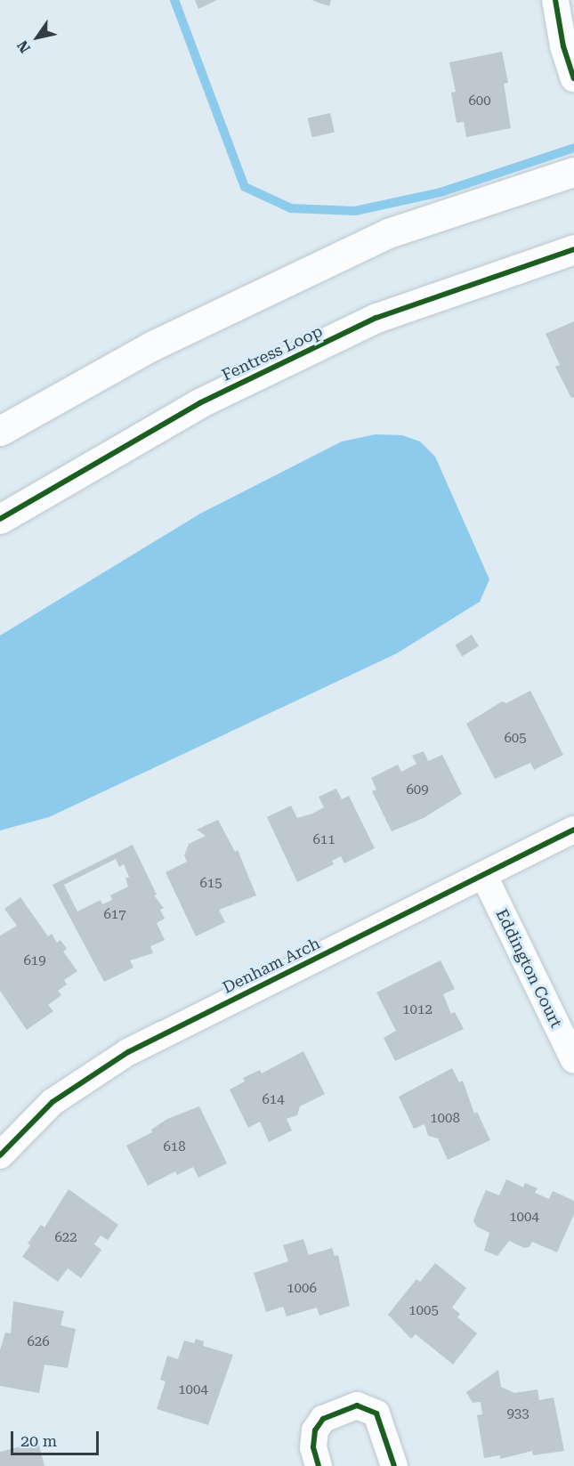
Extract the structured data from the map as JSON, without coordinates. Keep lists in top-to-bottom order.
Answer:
{
  "streets": {
    "street": ["Fentress Loop", "Denham Arch", "Eddington Court"]
  },
  "crossings": [
    ["Denham Arch", "Eddington Court"]
  ],
  "house_numbers": [
    "600",
    "605",
    "609",
    "611",
    "615",
    "617",
    "619",
    "1012",
    "614",
    "1008",
    "618",
    "1004",
    "622",
    "1006",
    "1005",
    "626",
    "1004",
    "933"
  ],
  "scale_bar": "20 m",
  "north": "bottom left"
}
